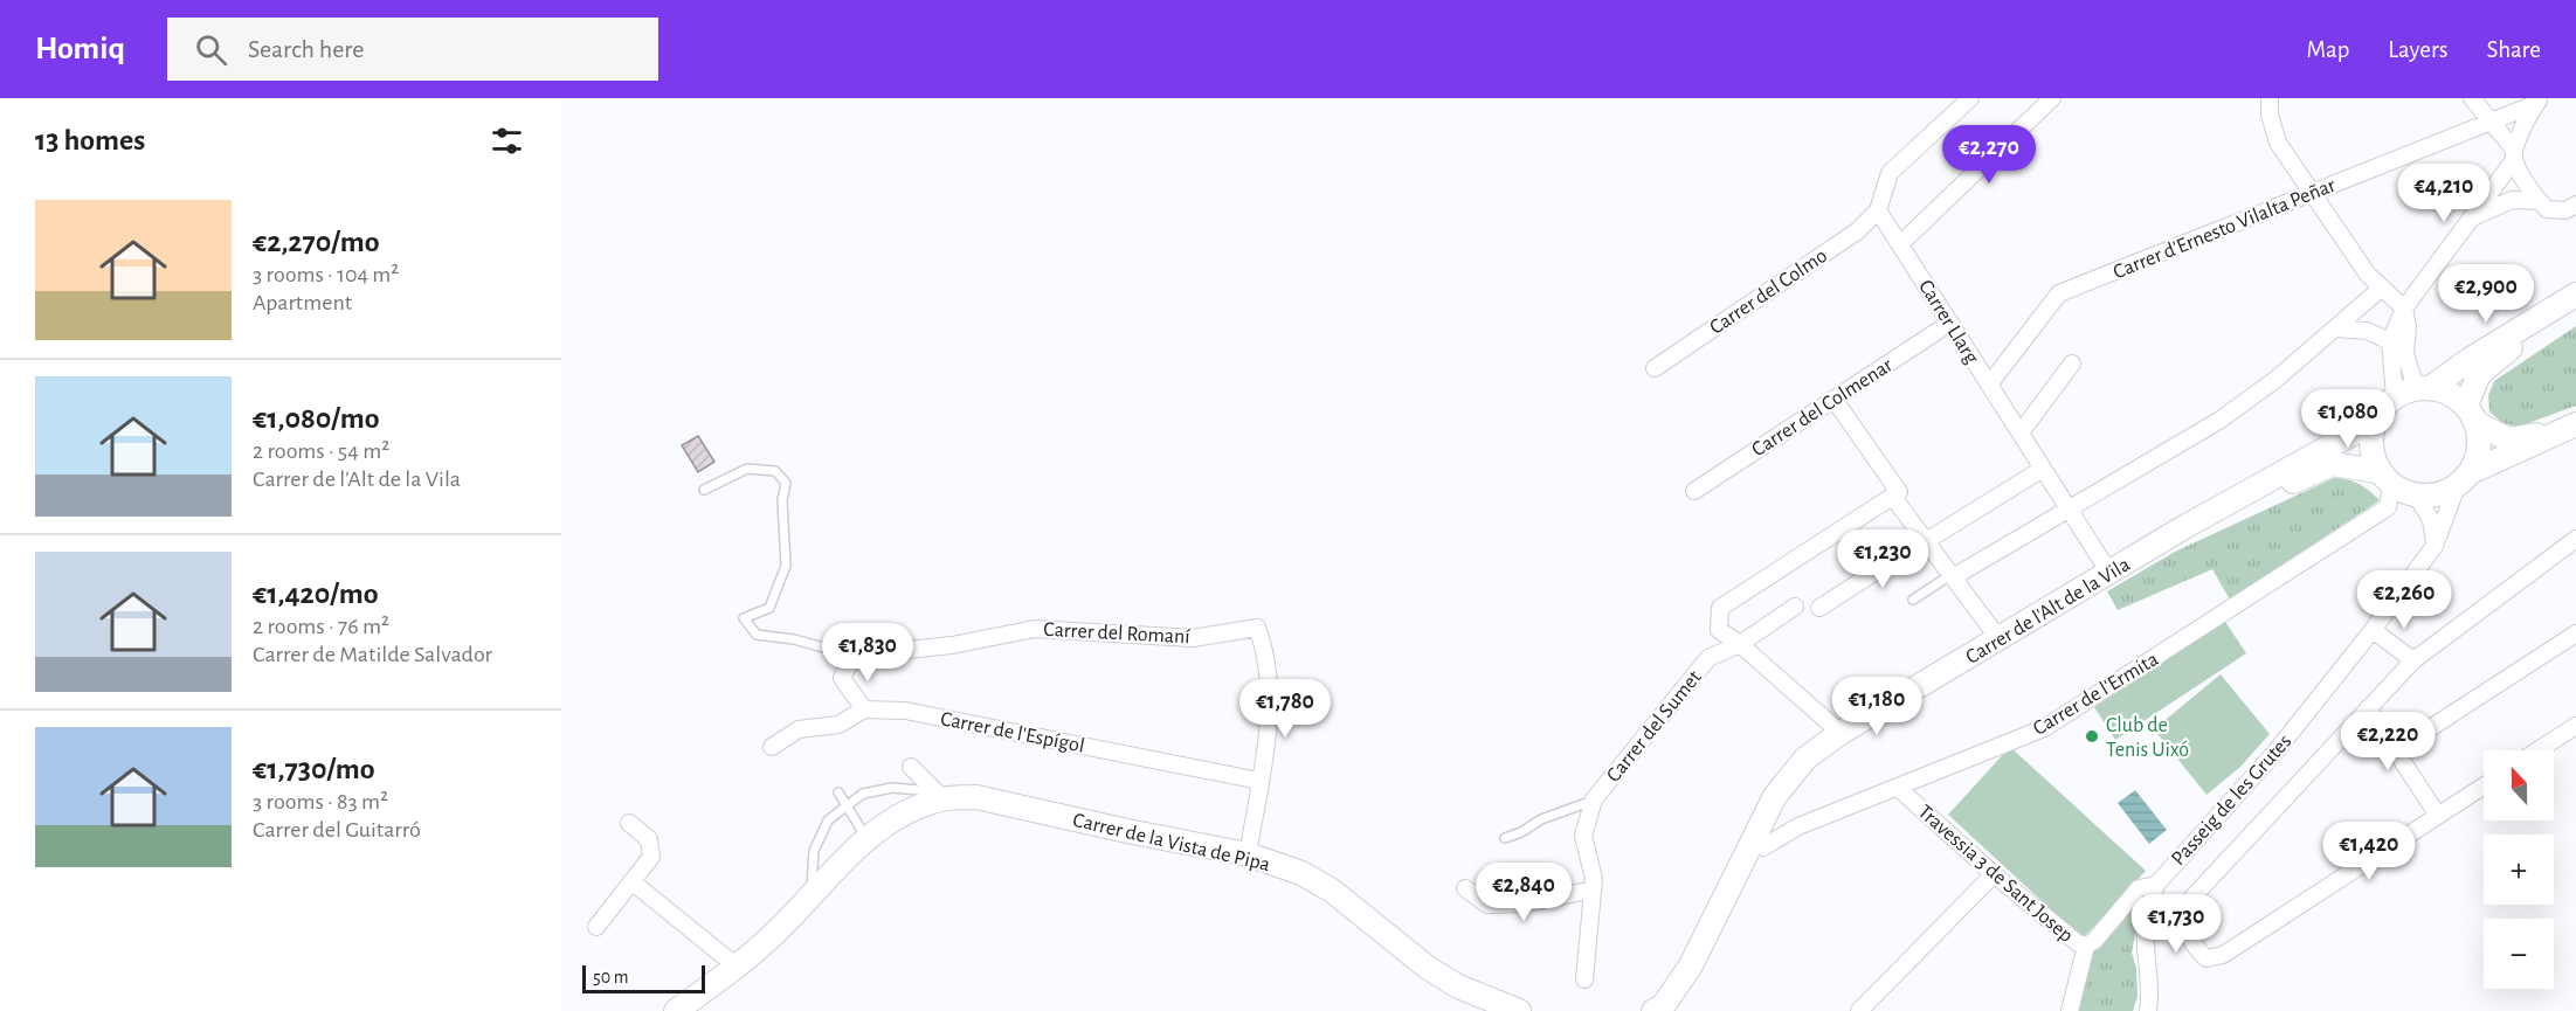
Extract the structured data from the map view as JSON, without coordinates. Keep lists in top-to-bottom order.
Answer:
{
  "streets": {
    "main road": ["Carrer de l'Alt de la Vila", "Carrer de la Vista de Pipa"],
    "street": [
      "Carrer d'Ernesto Vilalta Peñar",
      "Carrer del Colmo",
      "Carrer Llarg",
      "Carrer del Colmenar",
      "Carrer del Romaní",
      "Carrer de l'Ermita",
      "Carrer del Sumet",
      "Carrer de l'Espígol",
      "Passeig de les Grutes",
      "Travessia 3 de Sant Josep"
    ]
  },
  "crossings": [
    ["Carrer d'Ernesto Vilalta Peñar", "Carrer Llarg"],
    ["Carrer del Colmo", "Carrer Llarg"],
    ["Carrer Llarg", "Carrer del Colmenar"],
    ["Carrer Llarg", "Carrer de l'Alt de la Vila"],
    ["Carrer de l'Alt de la Vila", "Carrer de l'Ermita"],
    ["Carrer de l'Alt de la Vila", "Passeig de les Grutes"],
    ["Carrer del Romaní", "Carrer de l'Espígol"],
    ["Carrer de l'Ermita", "Passeig de les Grutes"],
    ["Carrer de l'Ermita", "Travessia 3 de Sant Josep"],
    ["Passeig de les Grutes", "Travessia 3 de Sant Josep"]
  ],
  "places": ["Club de Tenis Uixó"],
  "scale_bar": "50 m",
  "north": "top",
  "page": {
    "header": "Homiq",
    "search": "Search here",
    "nav": ["Map", "Layers", "Share"],
    "heading": "13 homes",
    "price": [
      "€2,270",
      "€4,210",
      "€2,900",
      "€1,080",
      "€1,230",
      "€2,260",
      "€1,830",
      "€1,180",
      "€1,780",
      "€2,220",
      "€1,420",
      "€2,840",
      "€1,730"
    ],
    "list": [
      {
        "name": "€2,270/mo",
        "note": "3 rooms · 104 m² · Apartment"
      },
      {
        "name": "€1,080/mo",
        "note": "2 rooms · 54 m² · Carrer de l'Alt de la Vila"
      },
      {
        "name": "€1,420/mo",
        "note": "2 rooms · 76 m² · Carrer de Matilde Salvador"
      },
      {
        "name": "€1,730/mo",
        "note": "3 rooms · 83 m² · Carrer del Guitarró"
      }
    ],
    "map_buttons": ["+", "−"],
    "scale": "50 m"
  }
}
